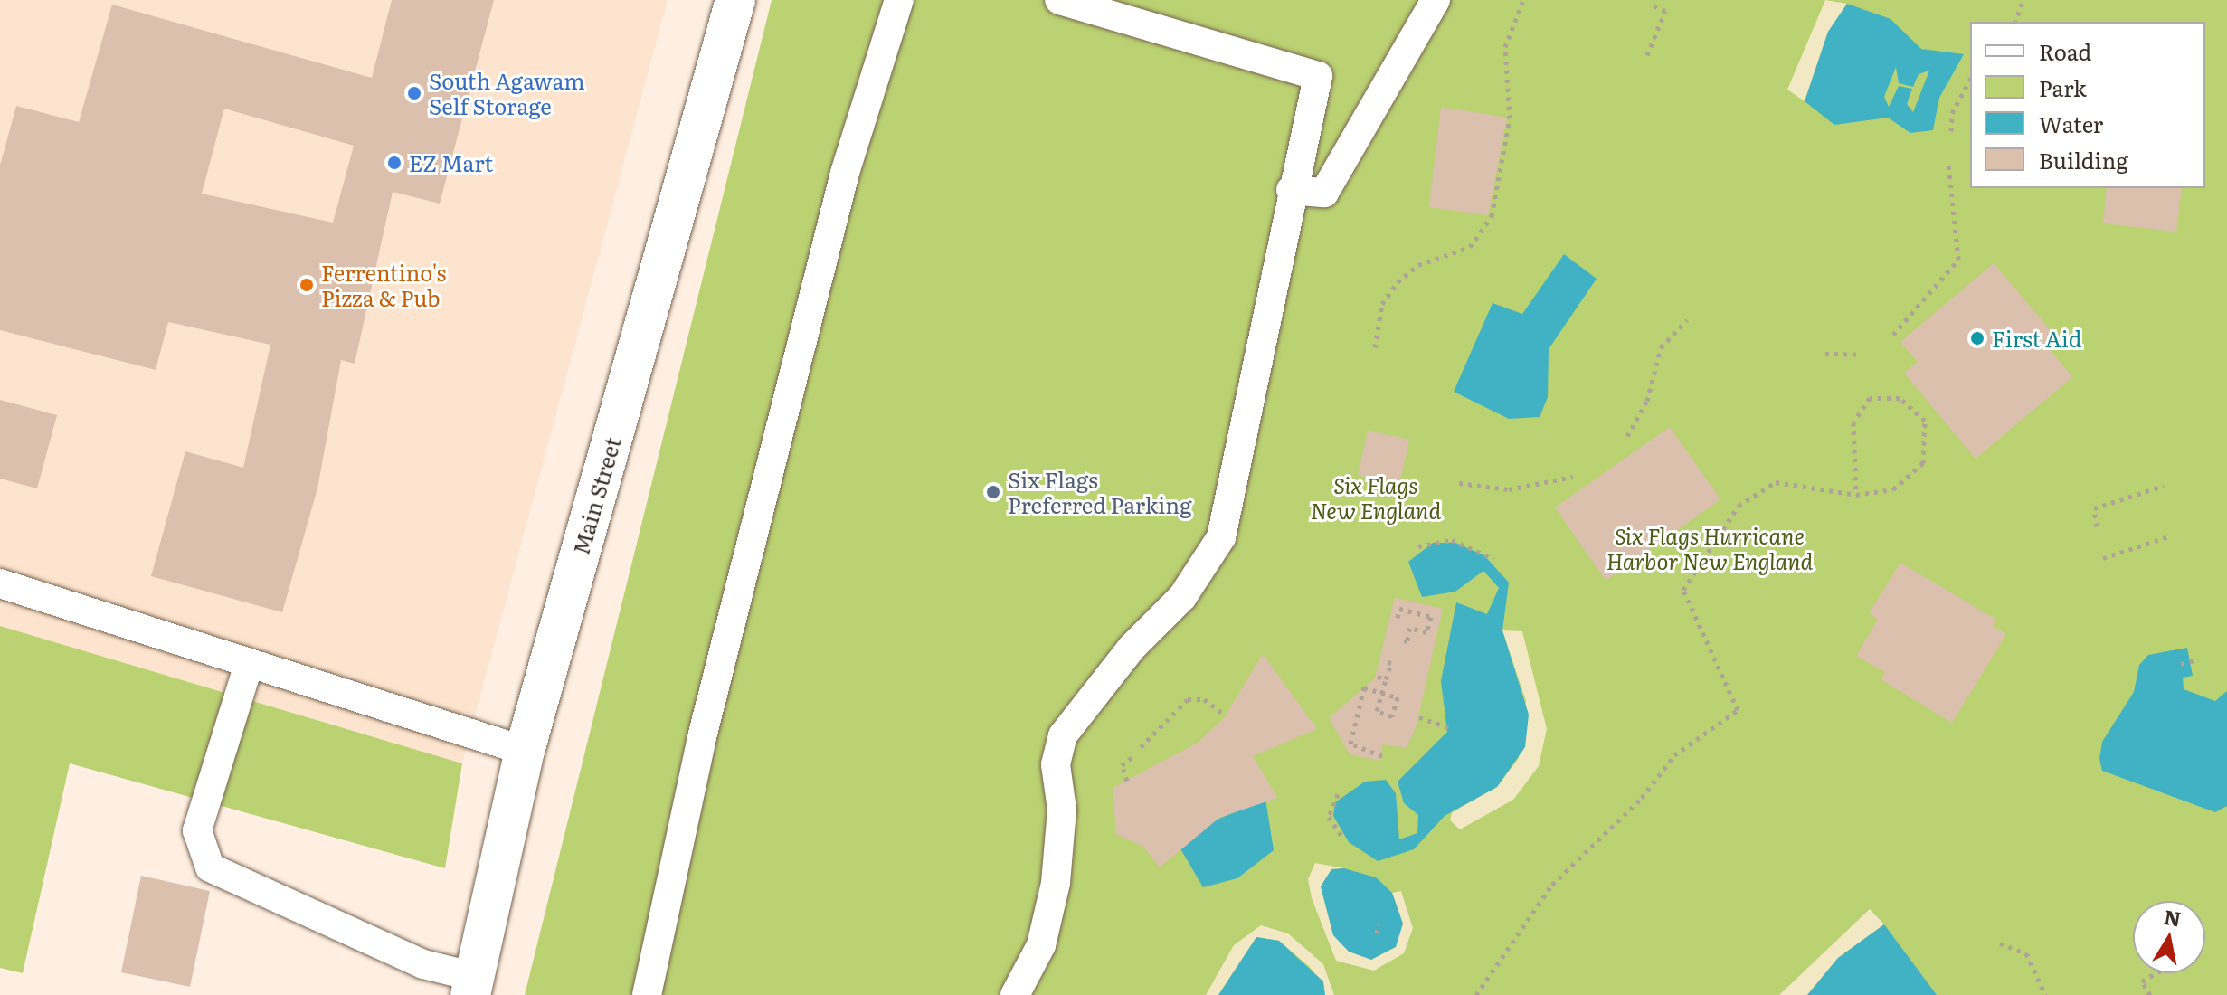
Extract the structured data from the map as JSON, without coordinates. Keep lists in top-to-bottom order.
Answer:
{
  "streets": {
    "main road": ["Main Street"]
  },
  "parks": ["Six Flags New England", "Six Flags Hurricane Harbor New England"],
  "places": [
    "South Agawam Self Storage",
    "EZ Mart",
    "Ferrentino's Pizza & Pub",
    "First Aid",
    "Six Flags Preferred Parking"
  ],
  "legend": [
    "Road",
    "Park",
    "Water",
    "Building"
  ],
  "north": "top"
}
